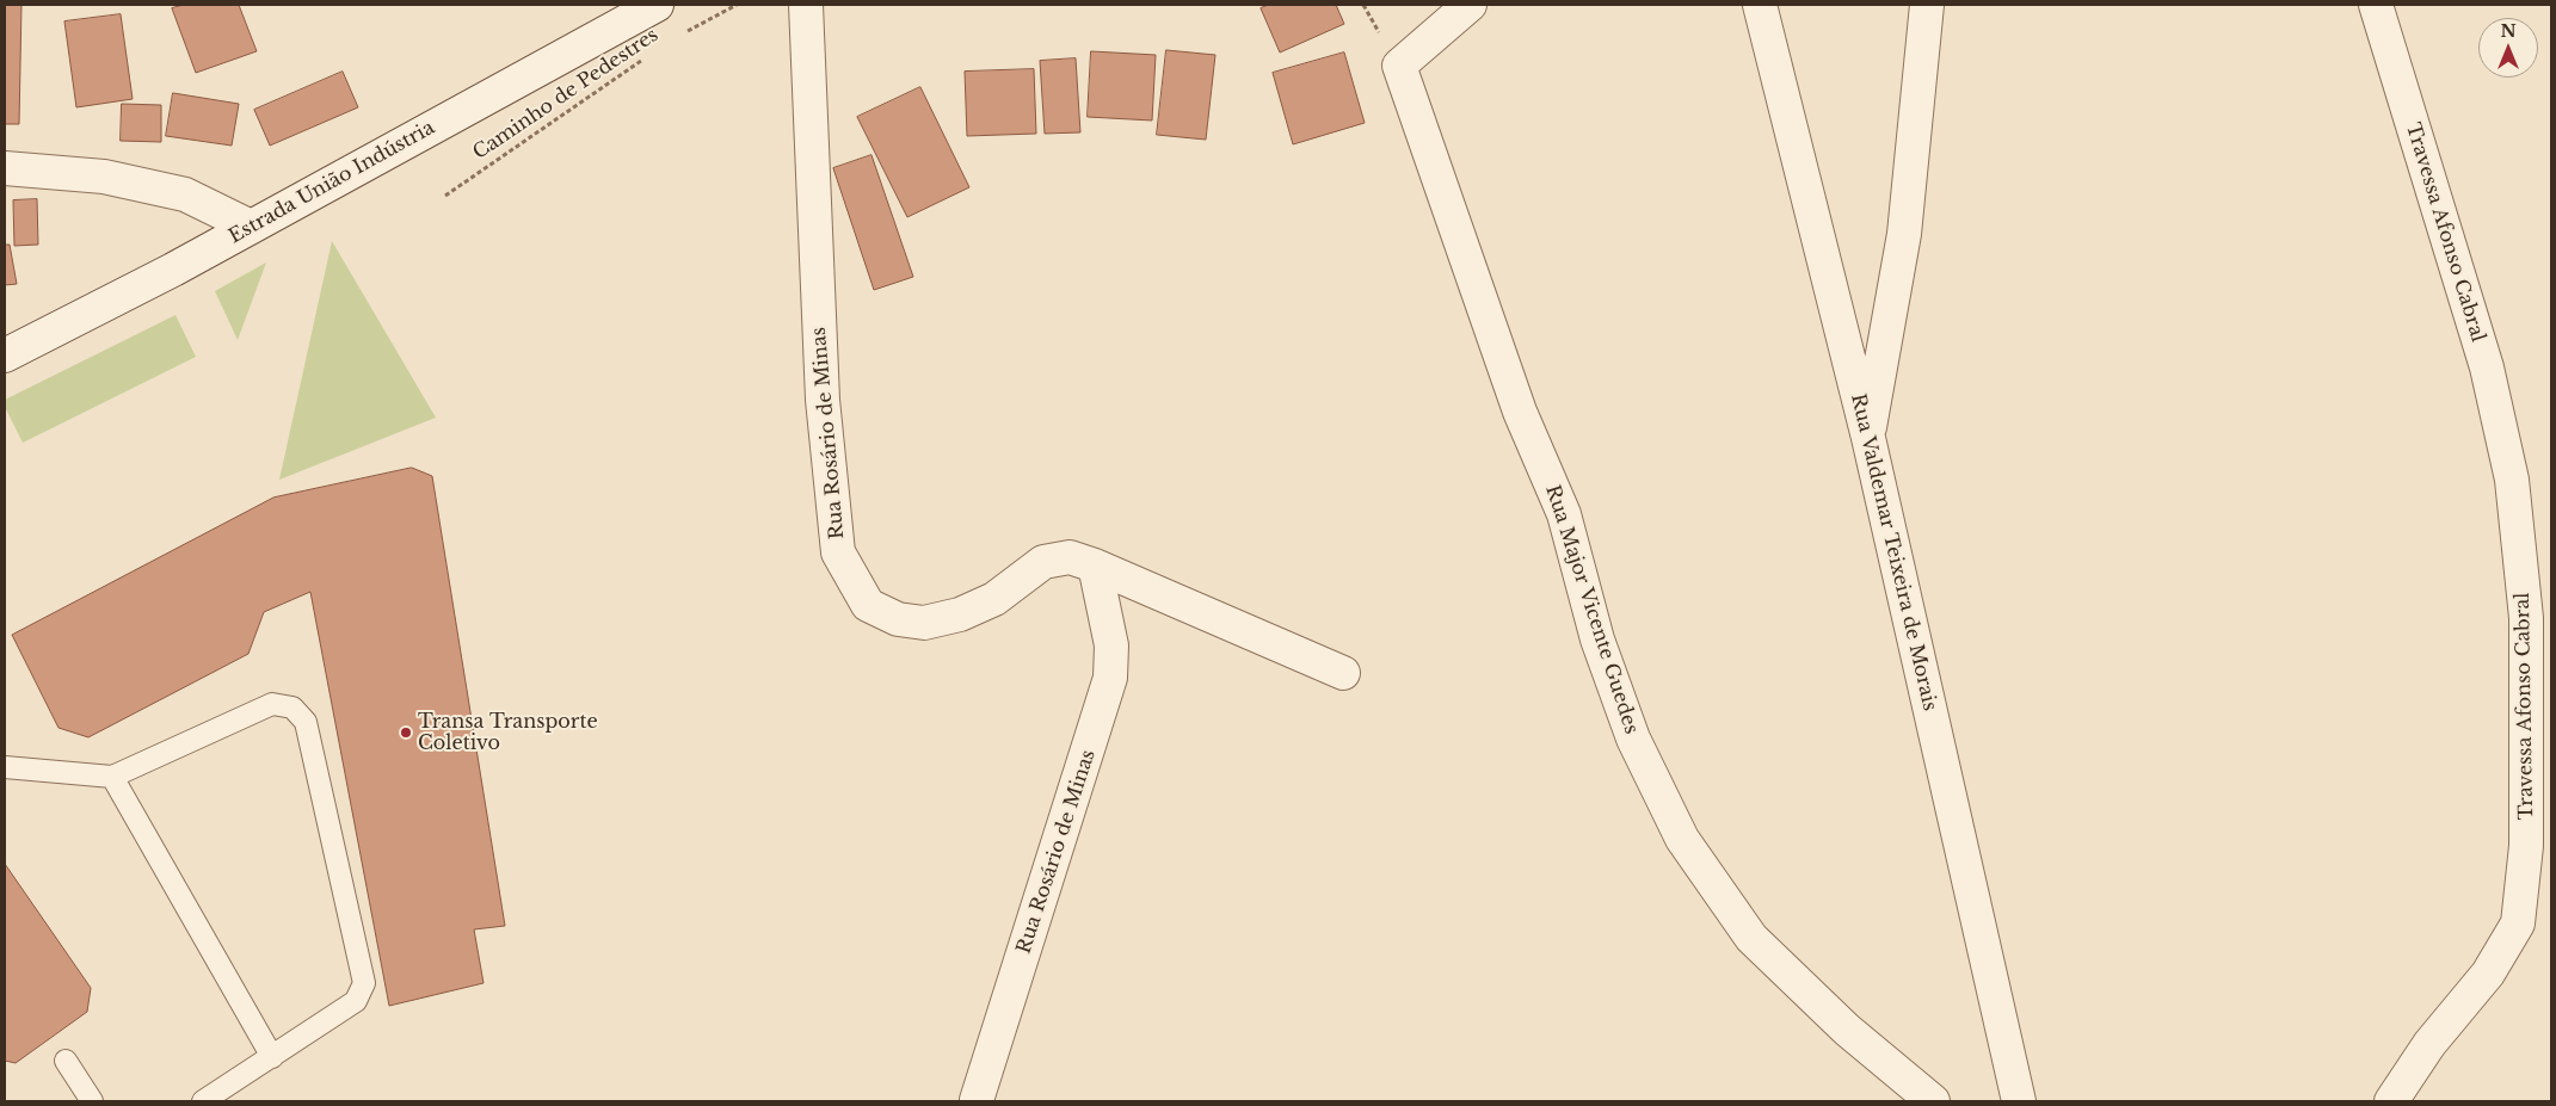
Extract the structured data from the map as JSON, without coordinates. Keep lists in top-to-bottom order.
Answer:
{
  "streets": {
    "street": [
      "Estrada União Indústria",
      "Travessa Afonso Cabral",
      "Rua Rosário de Minas",
      "Rua Valdemar Teixeira de Morais",
      "Rua Major Vicente Guedes"
    ],
    "path": ["Caminho de Pedestres"]
  },
  "places": ["Transa Transporte Coletivo"],
  "north": "top"
}
